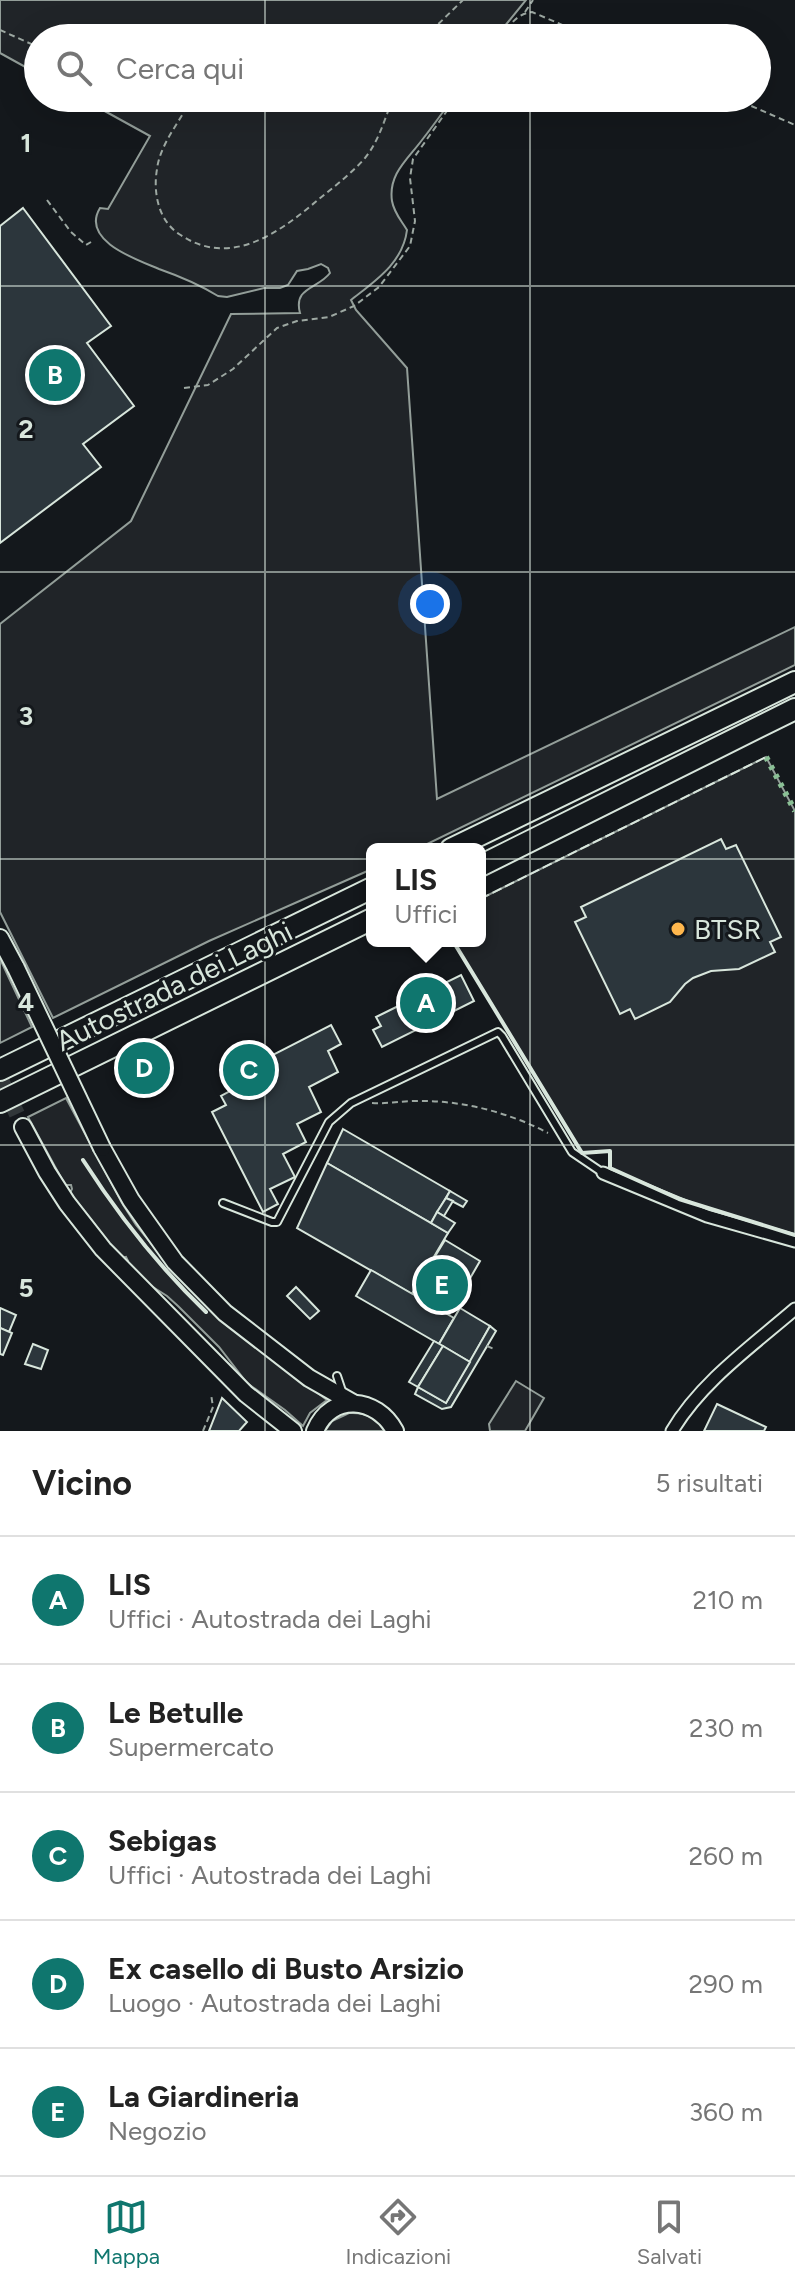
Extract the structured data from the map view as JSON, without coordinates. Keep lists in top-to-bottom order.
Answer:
{
  "streets": {
    "highway": ["Autostrada dei Laghi"]
  },
  "places": ["BTSR"],
  "page": {
    "search": "Cerca qui",
    "pins": [
      "B",
      "A",
      "D",
      "C",
      "E"
    ],
    "popup": ["LIS", "Uffici"],
    "heading": ["Vicino", "5 risultati"],
    "list": [
      {
        "mark": "A",
        "name": "LIS",
        "note": "Uffici · Autostrada dei Laghi",
        "value": "210 m"
      },
      {
        "mark": "B",
        "name": "Le Betulle",
        "note": "Supermercato",
        "value": "230 m"
      },
      {
        "mark": "C",
        "name": "Sebigas",
        "note": "Uffici · Autostrada dei Laghi",
        "value": "260 m"
      },
      {
        "mark": "D",
        "name": "Ex casello di Busto Arsizio",
        "note": "Luogo · Autostrada dei Laghi",
        "value": "290 m"
      },
      {
        "mark": "E",
        "name": "La Giardineria",
        "note": "Negozio",
        "value": "360 m"
      }
    ],
    "nav": ["Mappa", "Indicazioni", "Salvati"]
  },
  "grid": {
    "rows": [
      "1",
      "2",
      "3",
      "4",
      "5"
    ]
  }
}
